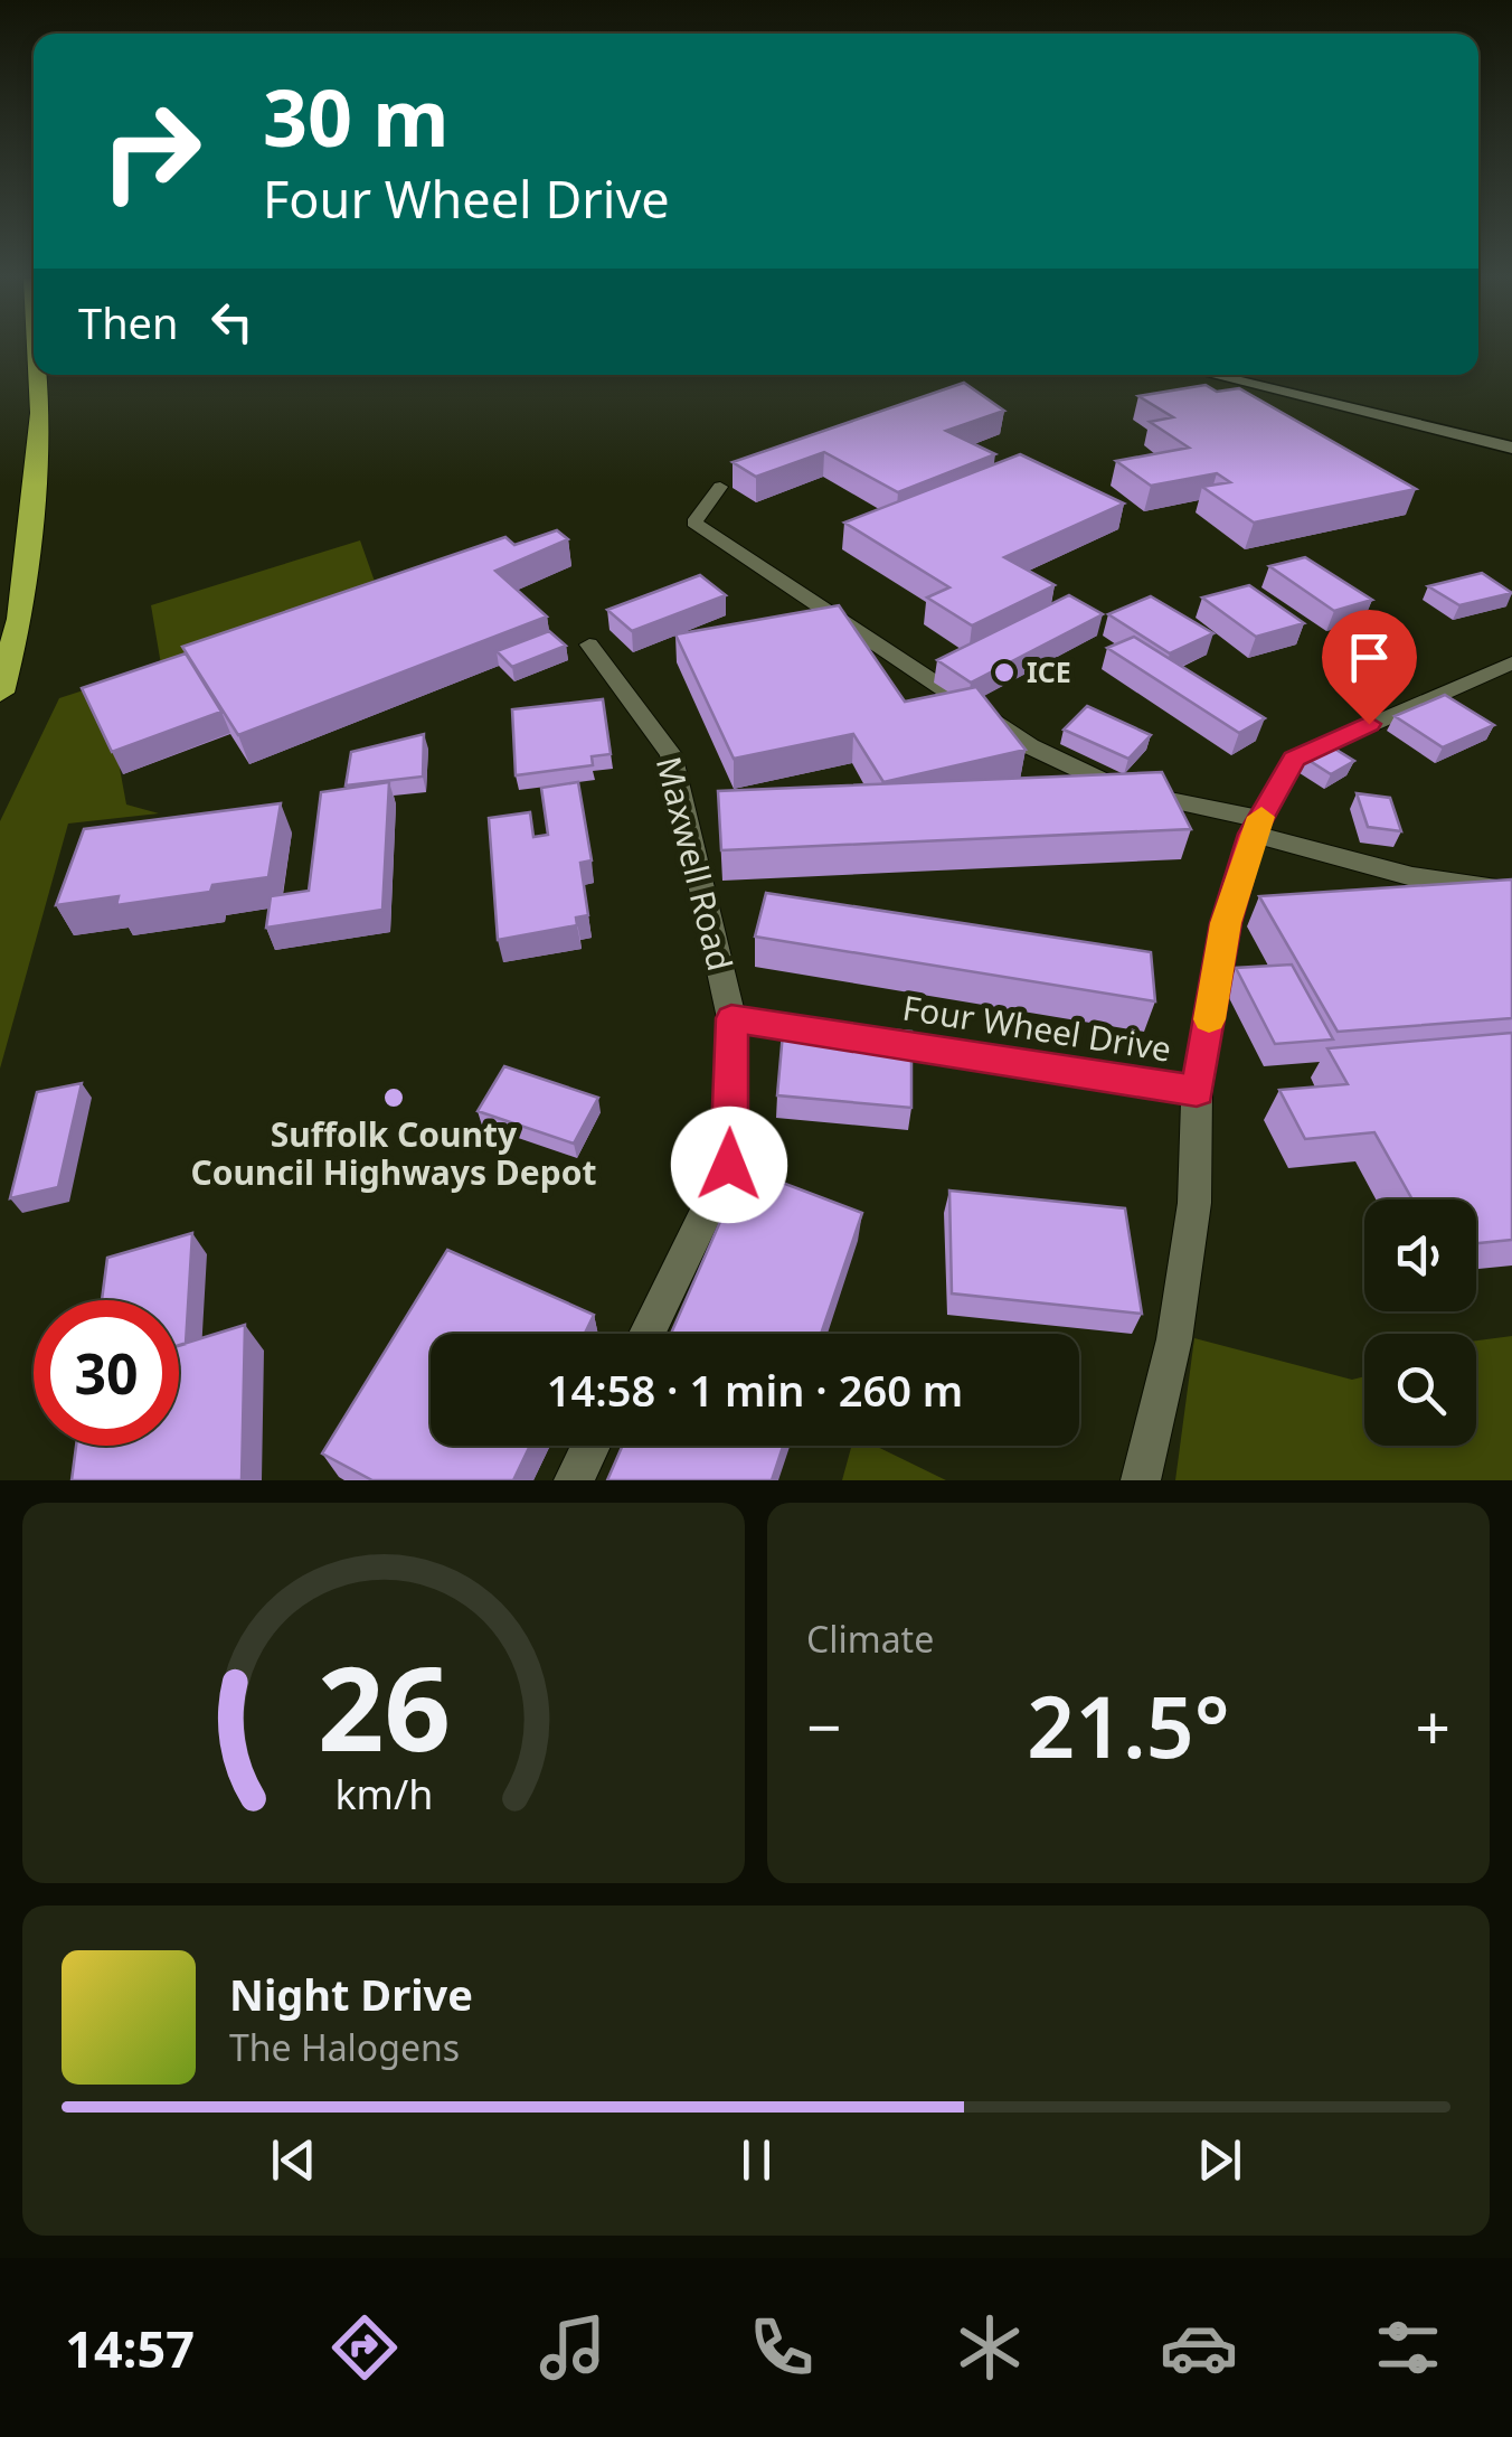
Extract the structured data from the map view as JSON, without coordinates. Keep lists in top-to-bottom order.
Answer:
{
  "streets": {
    "street": ["Maxwell Road", "Four Wheel Drive"]
  },
  "crossings": [
    ["Maxwell Road", "Four Wheel Drive"]
  ],
  "places": ["ICE", "Suffolk County Council Highways Depot"],
  "page": {
    "turn": ["30 m", "Four Wheel Drive"],
    "then": "Then",
    "limit": "30",
    "trip": "14:58 · 1 min · 260 m",
    "tile": "Climate",
    "heat": ["−", "21.5°", "+"],
    "song": ["Night Drive", "The Halogens"],
    "tabs": "14:57",
    "gauge": ["26", "km/h"]
  }
}
